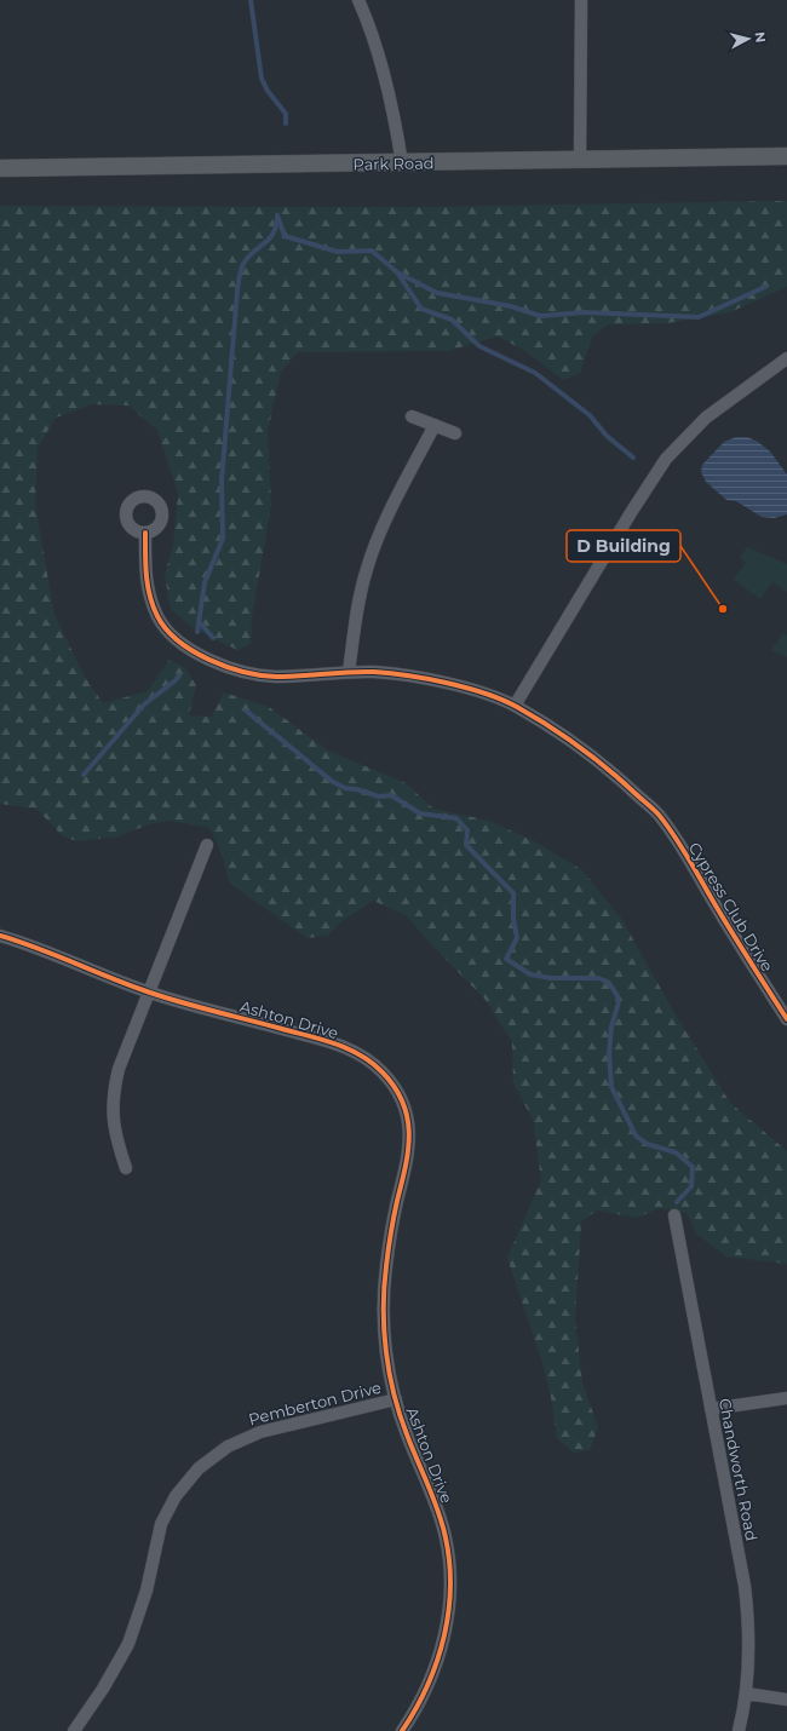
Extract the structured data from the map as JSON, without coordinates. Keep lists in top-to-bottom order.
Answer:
{
  "streets": {
    "main road": ["Park Road"],
    "street": [
      "Cypress Club Drive",
      "Ashton Drive",
      "Pemberton Drive",
      "Chandworth Road"
    ]
  },
  "crossings": [
    ["Ashton Drive", "Pemberton Drive"]
  ],
  "places": ["D Building"],
  "north": "right"
}
